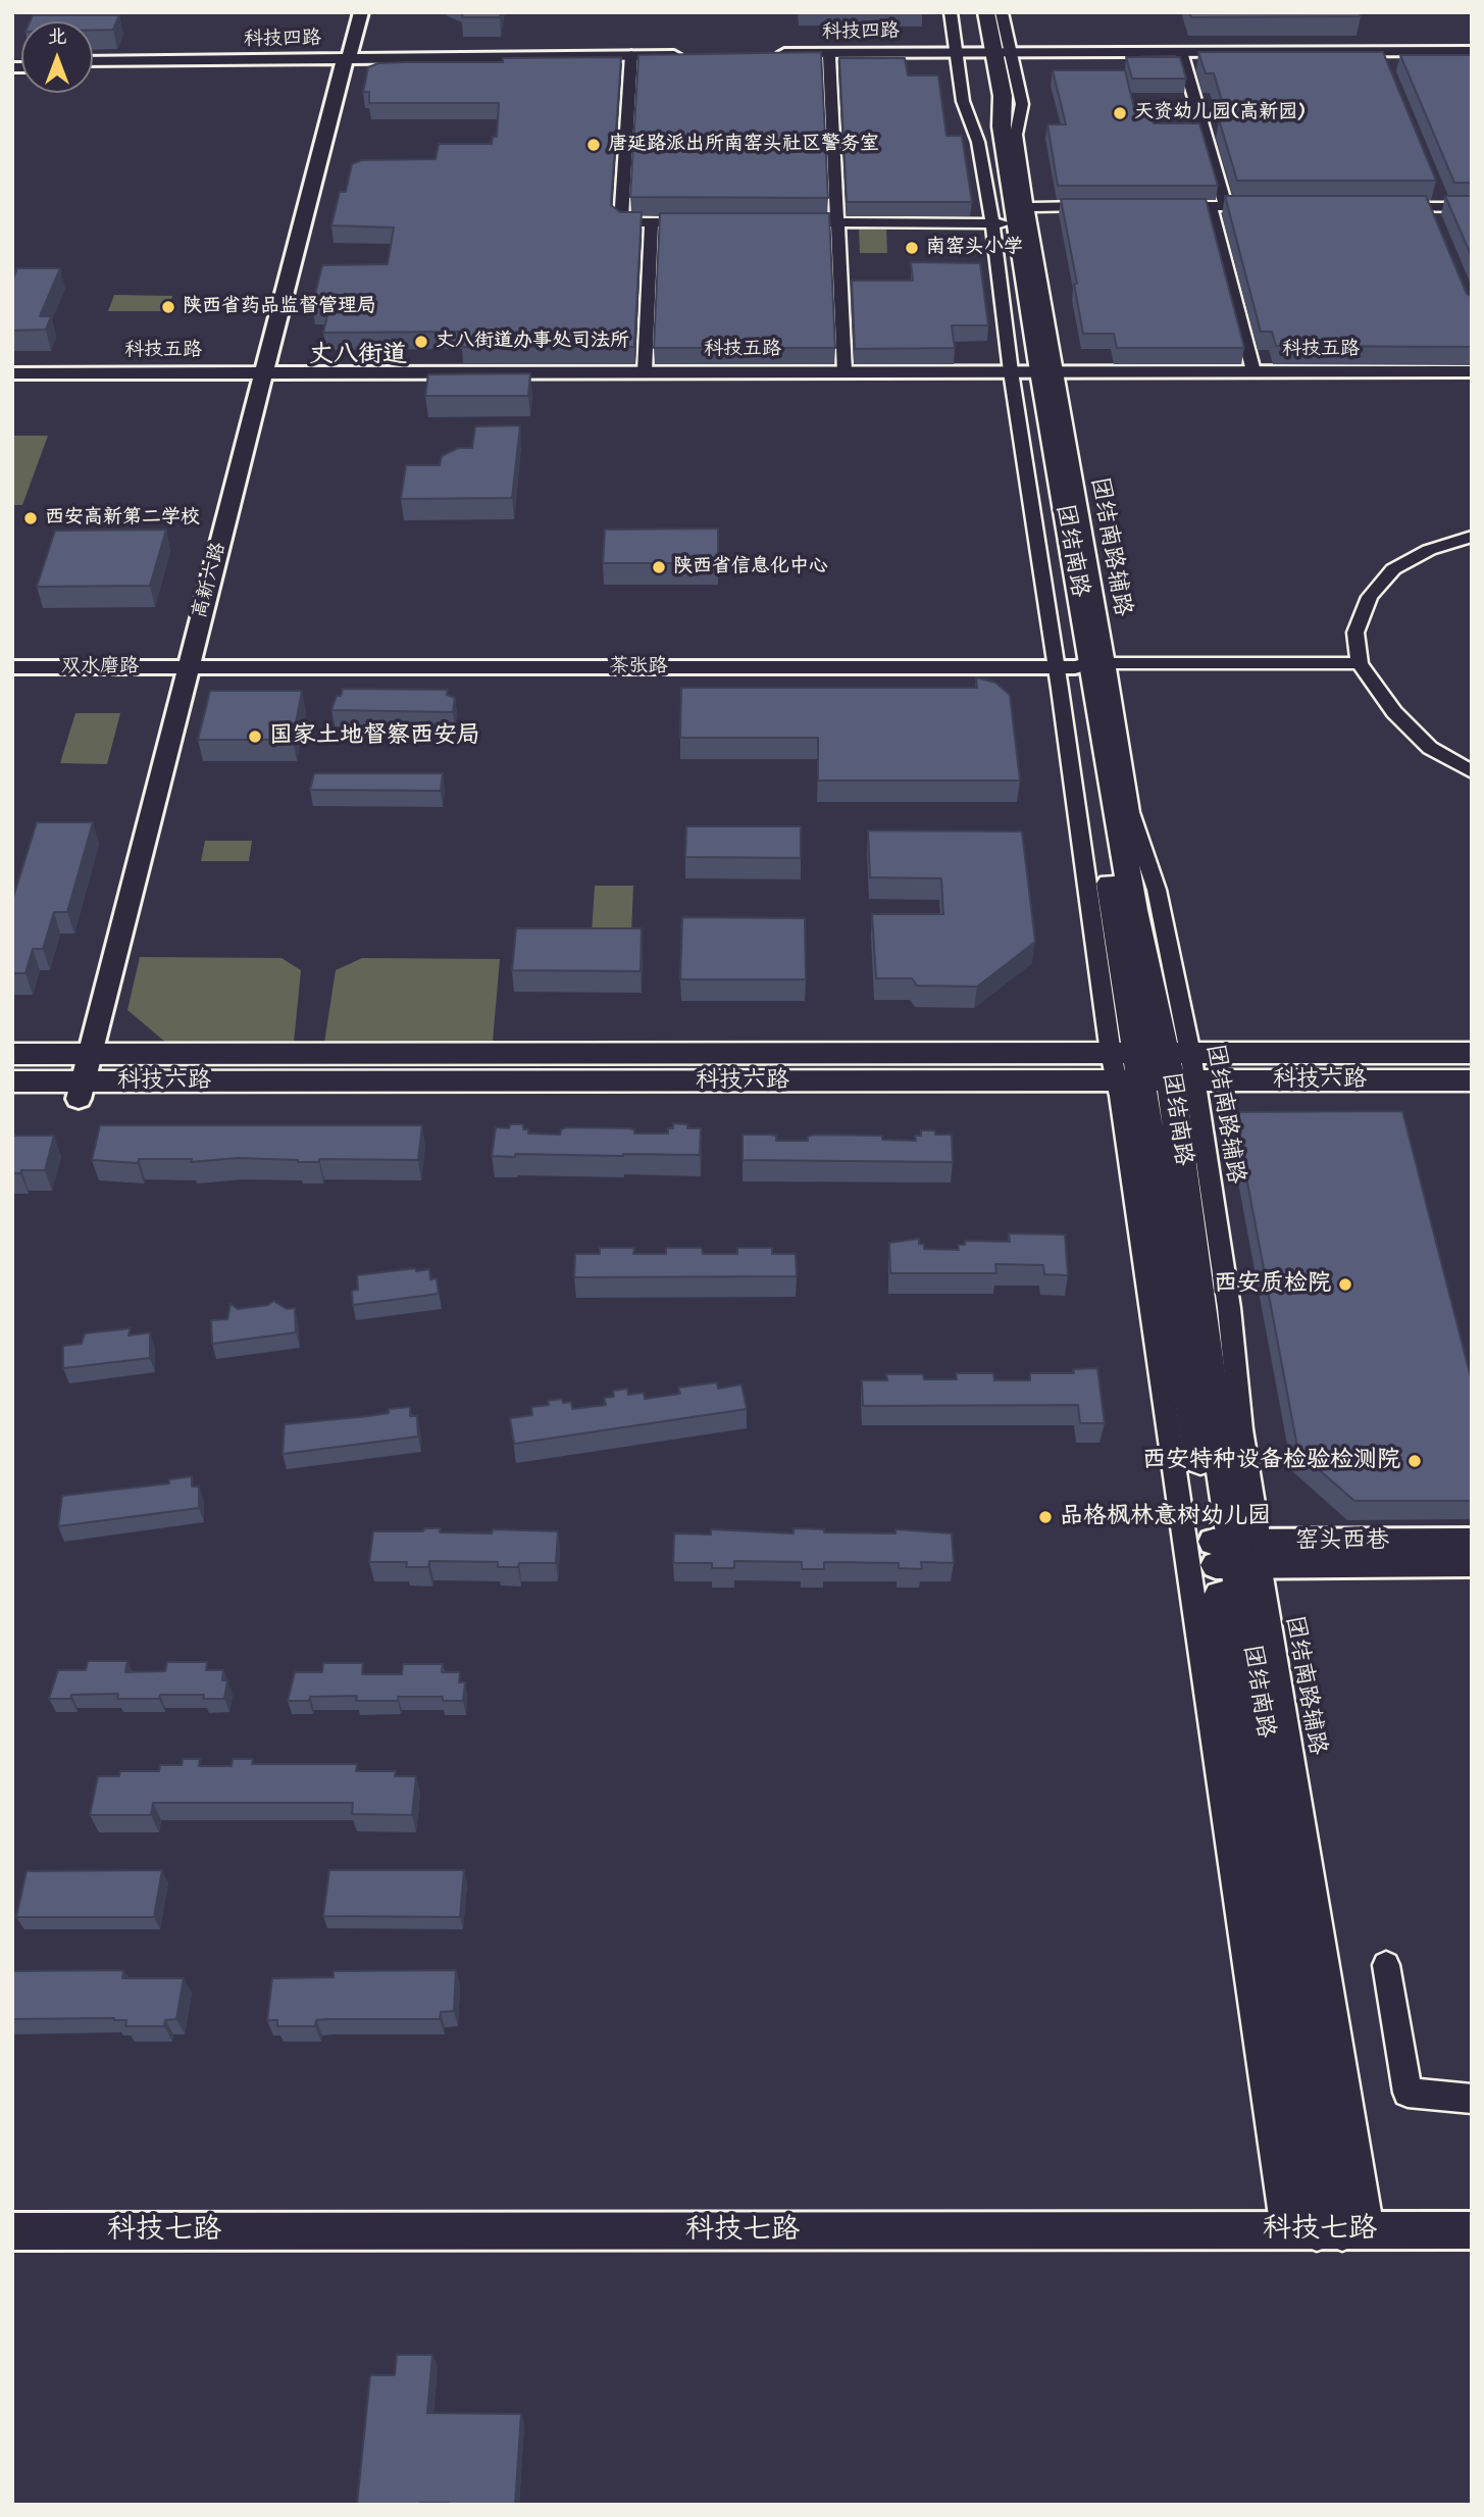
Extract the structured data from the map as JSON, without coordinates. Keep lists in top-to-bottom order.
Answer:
{
  "streets": {
    "main road": ["团结南路", "科技六路"],
    "street": [
      "科技四路",
      "科技五路",
      "高新六路",
      "双水磨路",
      "茶张路",
      "窑头西巷",
      "科技七路"
    ]
  },
  "crossings": [
    ["科技四路", "团结南路"],
    ["科技四路", "高新六路"],
    ["科技五路", "团结南路"],
    ["科技五路", "高新六路"],
    ["团结南路", "茶张路"],
    ["团结南路", "科技六路"],
    ["团结南路", "窑头西巷"],
    ["团结南路", "科技七路"],
    ["高新六路", "双水磨路"],
    ["高新六路", "茶张路"],
    ["高新六路", "科技六路"],
    ["双水磨路", "茶张路"]
  ],
  "districts": ["丈八街道"],
  "places": [
    "天资幼儿园(高新园)",
    "唐延路派出所南窑头社区警务室",
    "南窑头小学",
    "陕西省药品监督管理局",
    "丈八街道办事处司法所",
    "西安高新第二学校",
    "陕西省信息化中心",
    "国家土地督察西安局",
    "西安质检院",
    "西安特种设备检验检测院",
    "品格枫林意树幼儿园"
  ],
  "north": "top"
}
